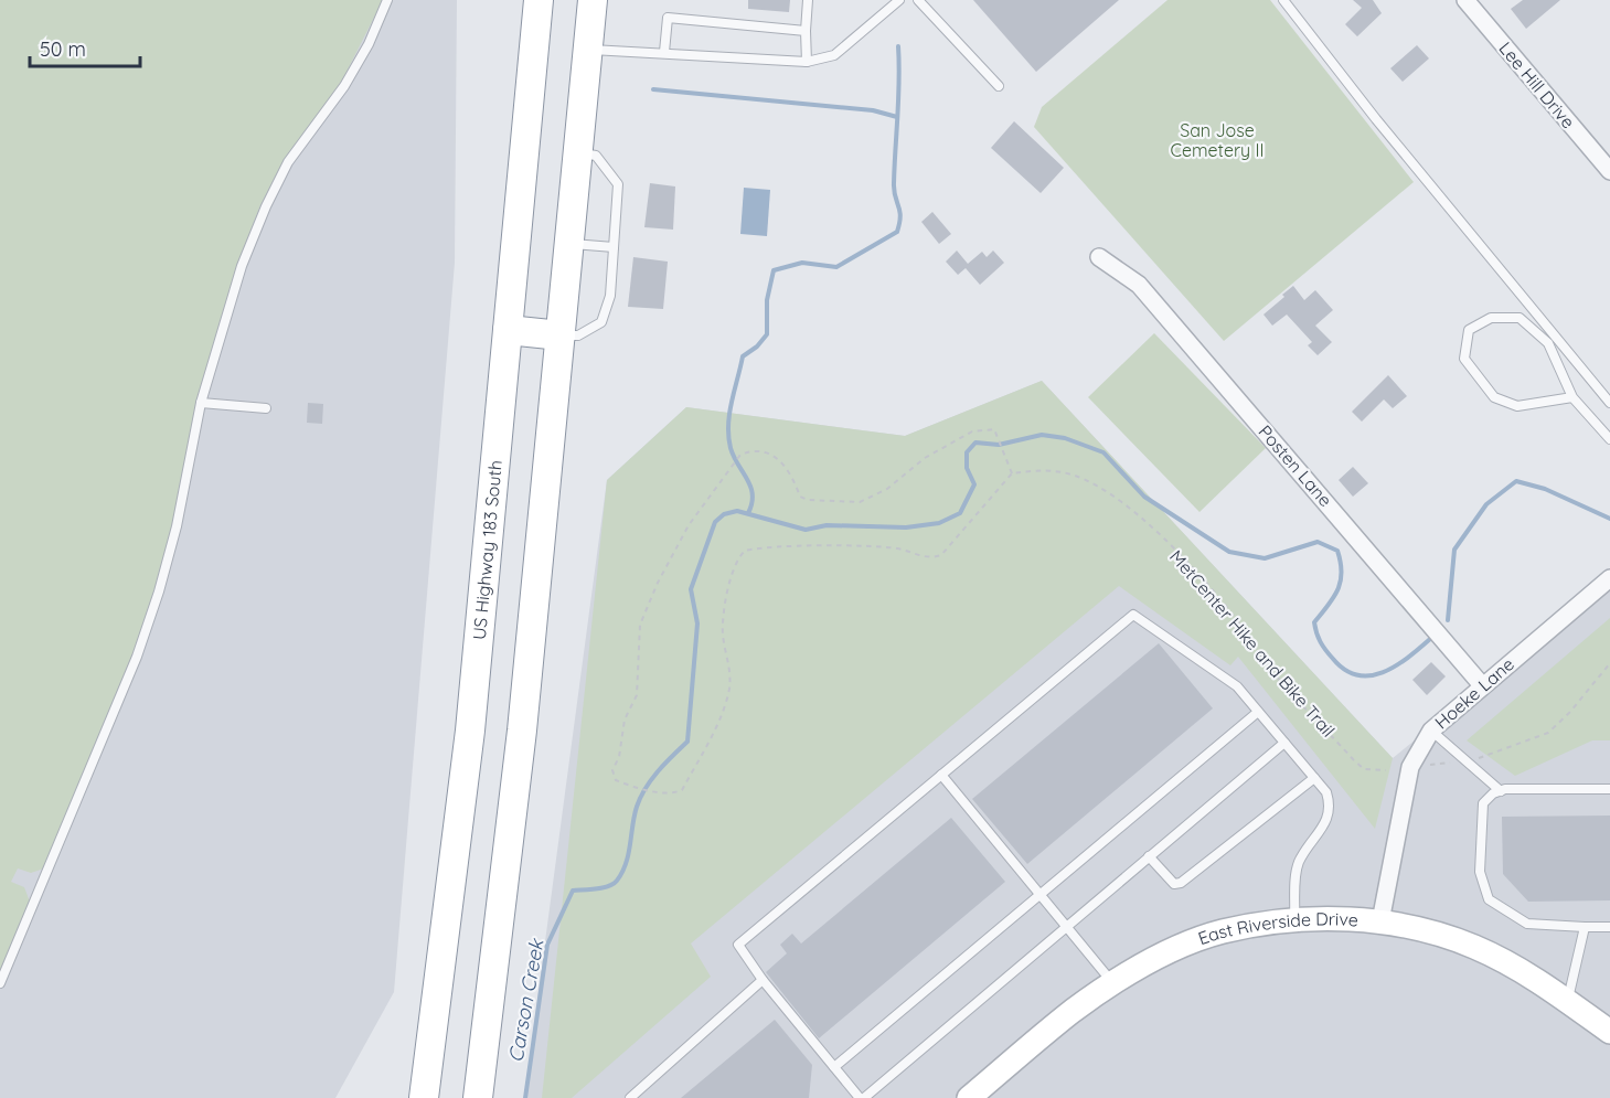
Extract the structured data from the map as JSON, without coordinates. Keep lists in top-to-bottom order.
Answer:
{
  "streets": {
    "highway": ["US Highway 183 South"],
    "main road": ["East Riverside Drive"],
    "street": ["Lee Hill Drive", "Posten Lane", "Hoeke Lane"],
    "path": ["MetCenter Hike and Bike Trail"]
  },
  "crossings": [
    ["Posten Lane", "Hoeke Lane"],
    ["Hoeke Lane", "East Riverside Drive"]
  ],
  "water": ["Carson Creek"],
  "parks": ["San Jose Cemetery II"],
  "scale_bar": "50 m"
}
